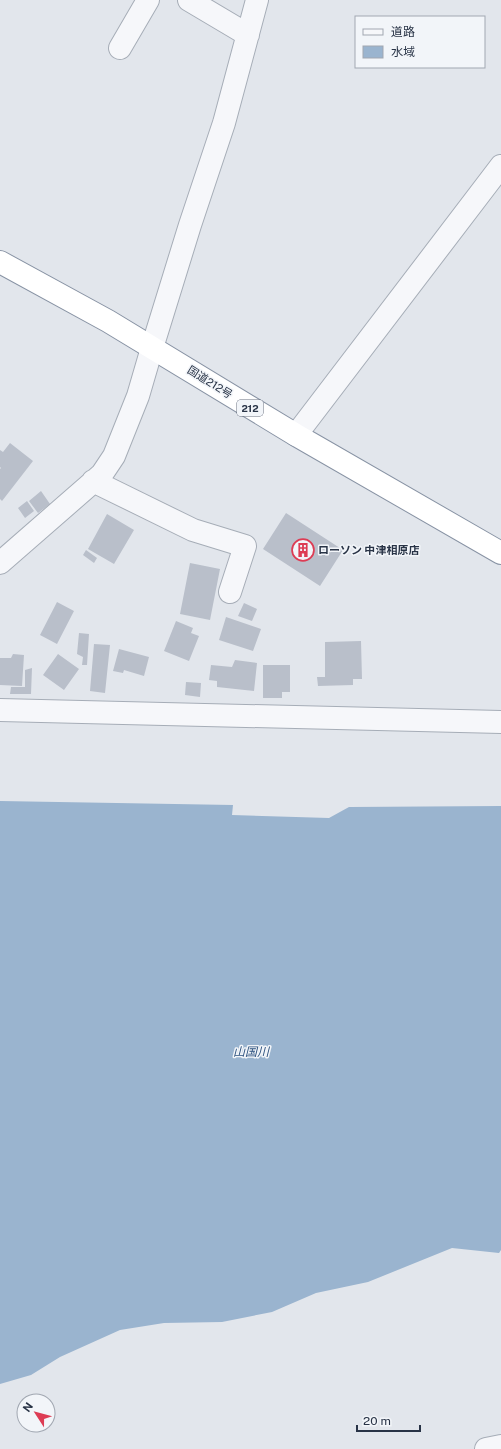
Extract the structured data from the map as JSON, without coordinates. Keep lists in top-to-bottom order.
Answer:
{
  "streets": {
    "highway": ["国道212号", "212"]
  },
  "water": ["山国川"],
  "places": {
    "building": ["ローソン 中津相原店"]
  },
  "legend": ["道路", "水域"],
  "scale_bar": "20 m",
  "north": "top left"
}
